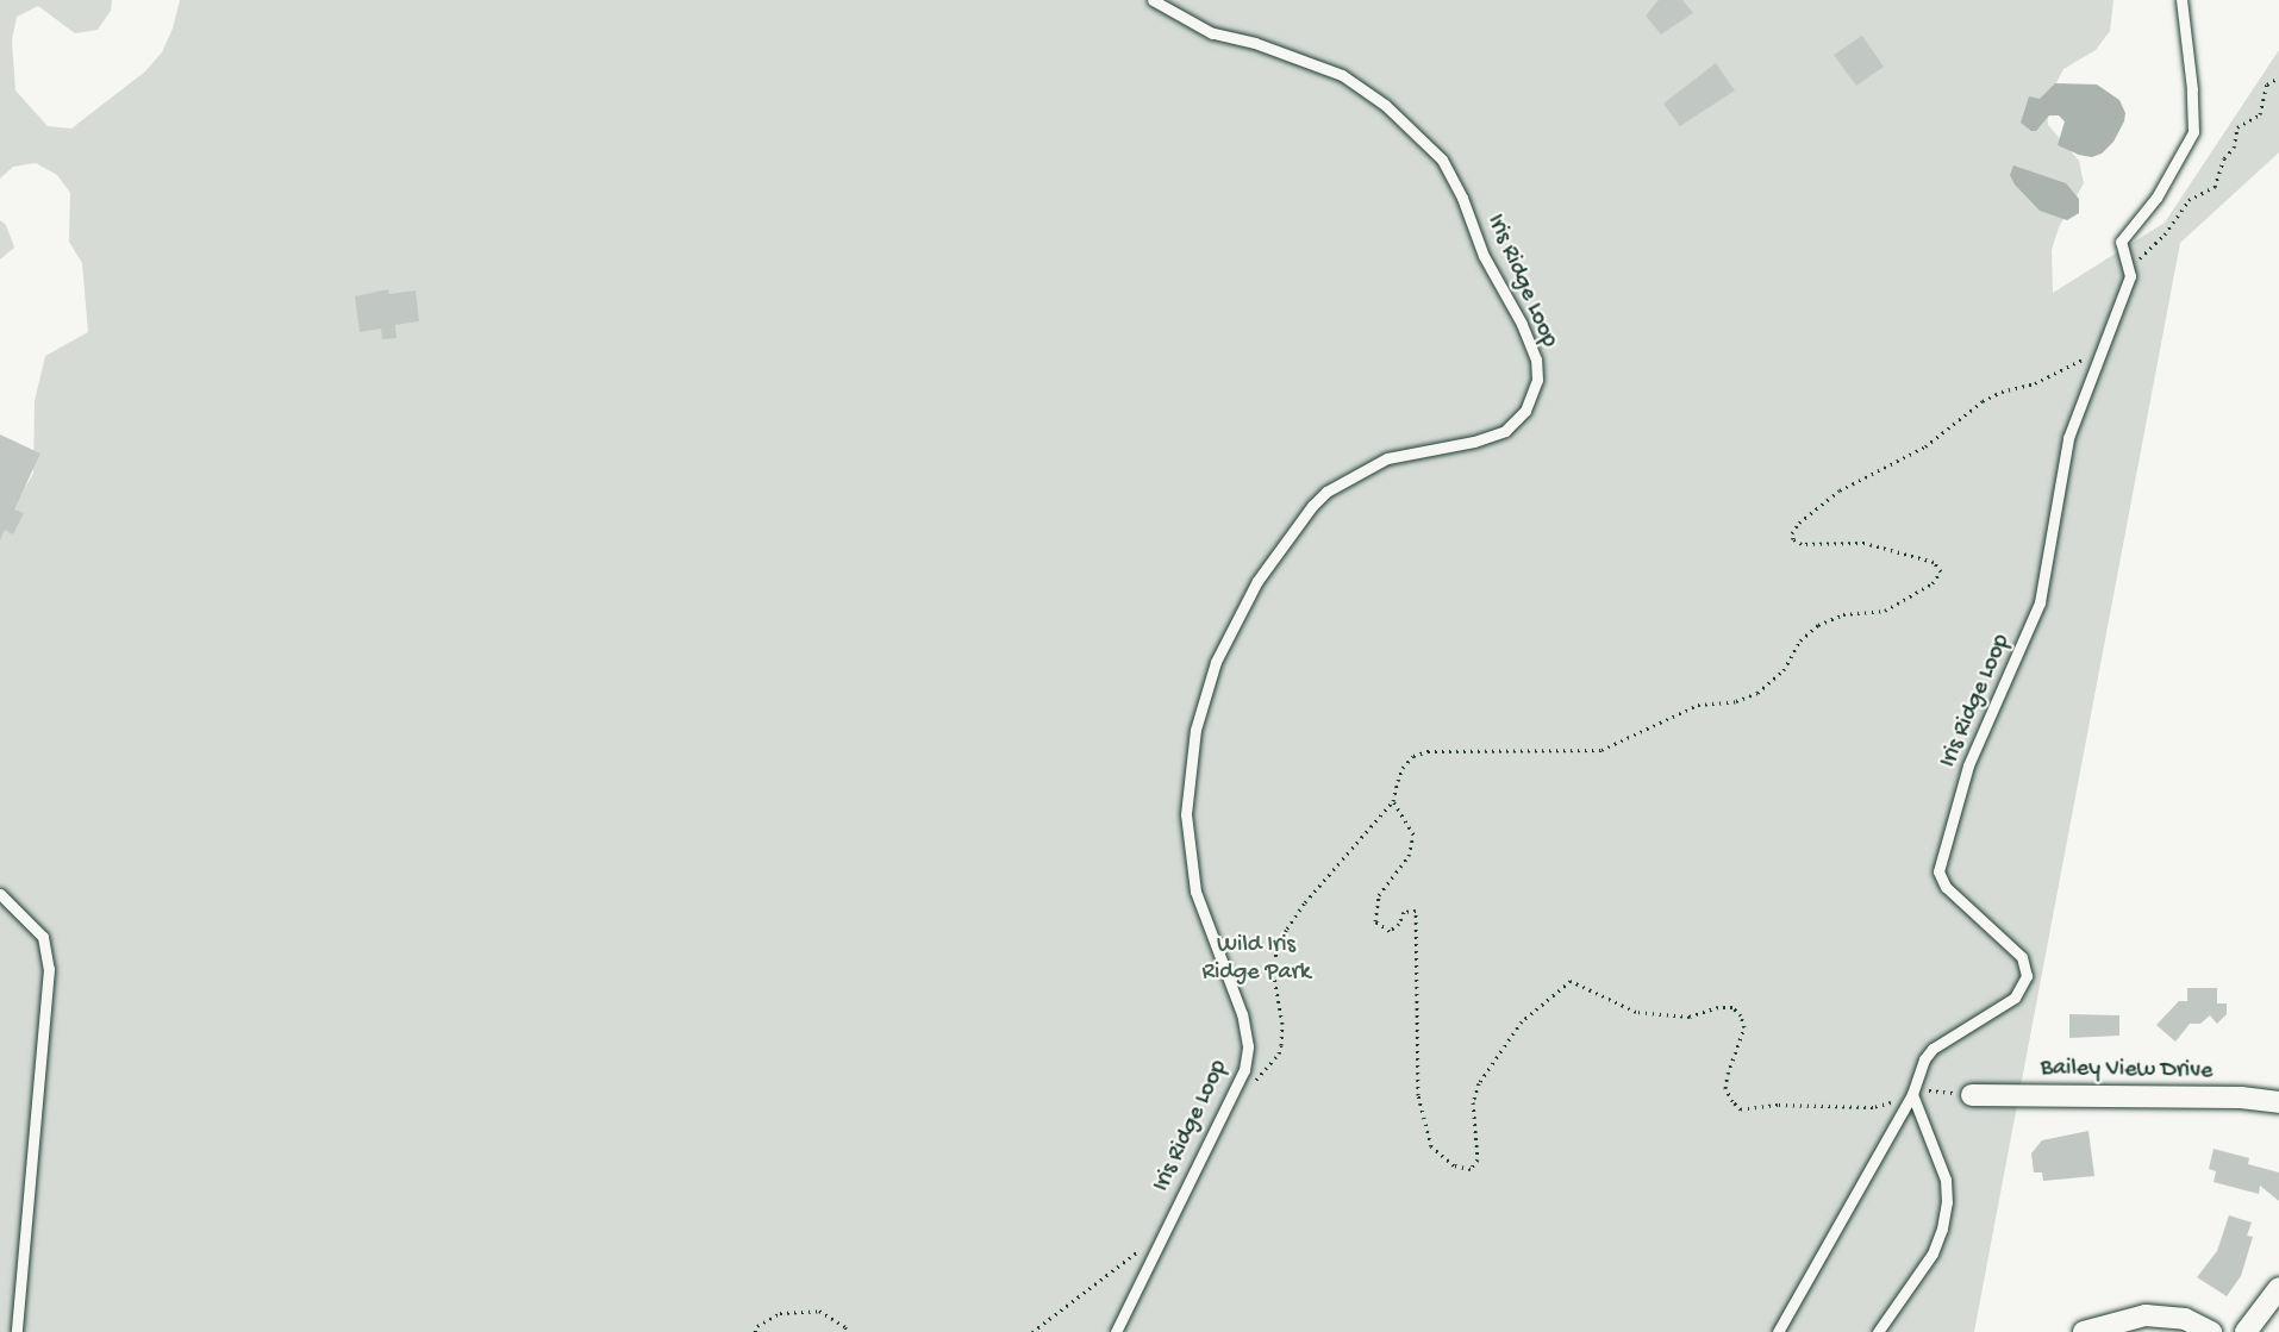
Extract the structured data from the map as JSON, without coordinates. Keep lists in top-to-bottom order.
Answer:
{
  "streets": {
    "street": ["Bailey View Drive"],
    "lane": ["Iris Ridge Loop"]
  },
  "parks": ["Wild Iris Ridge Park"]
}
